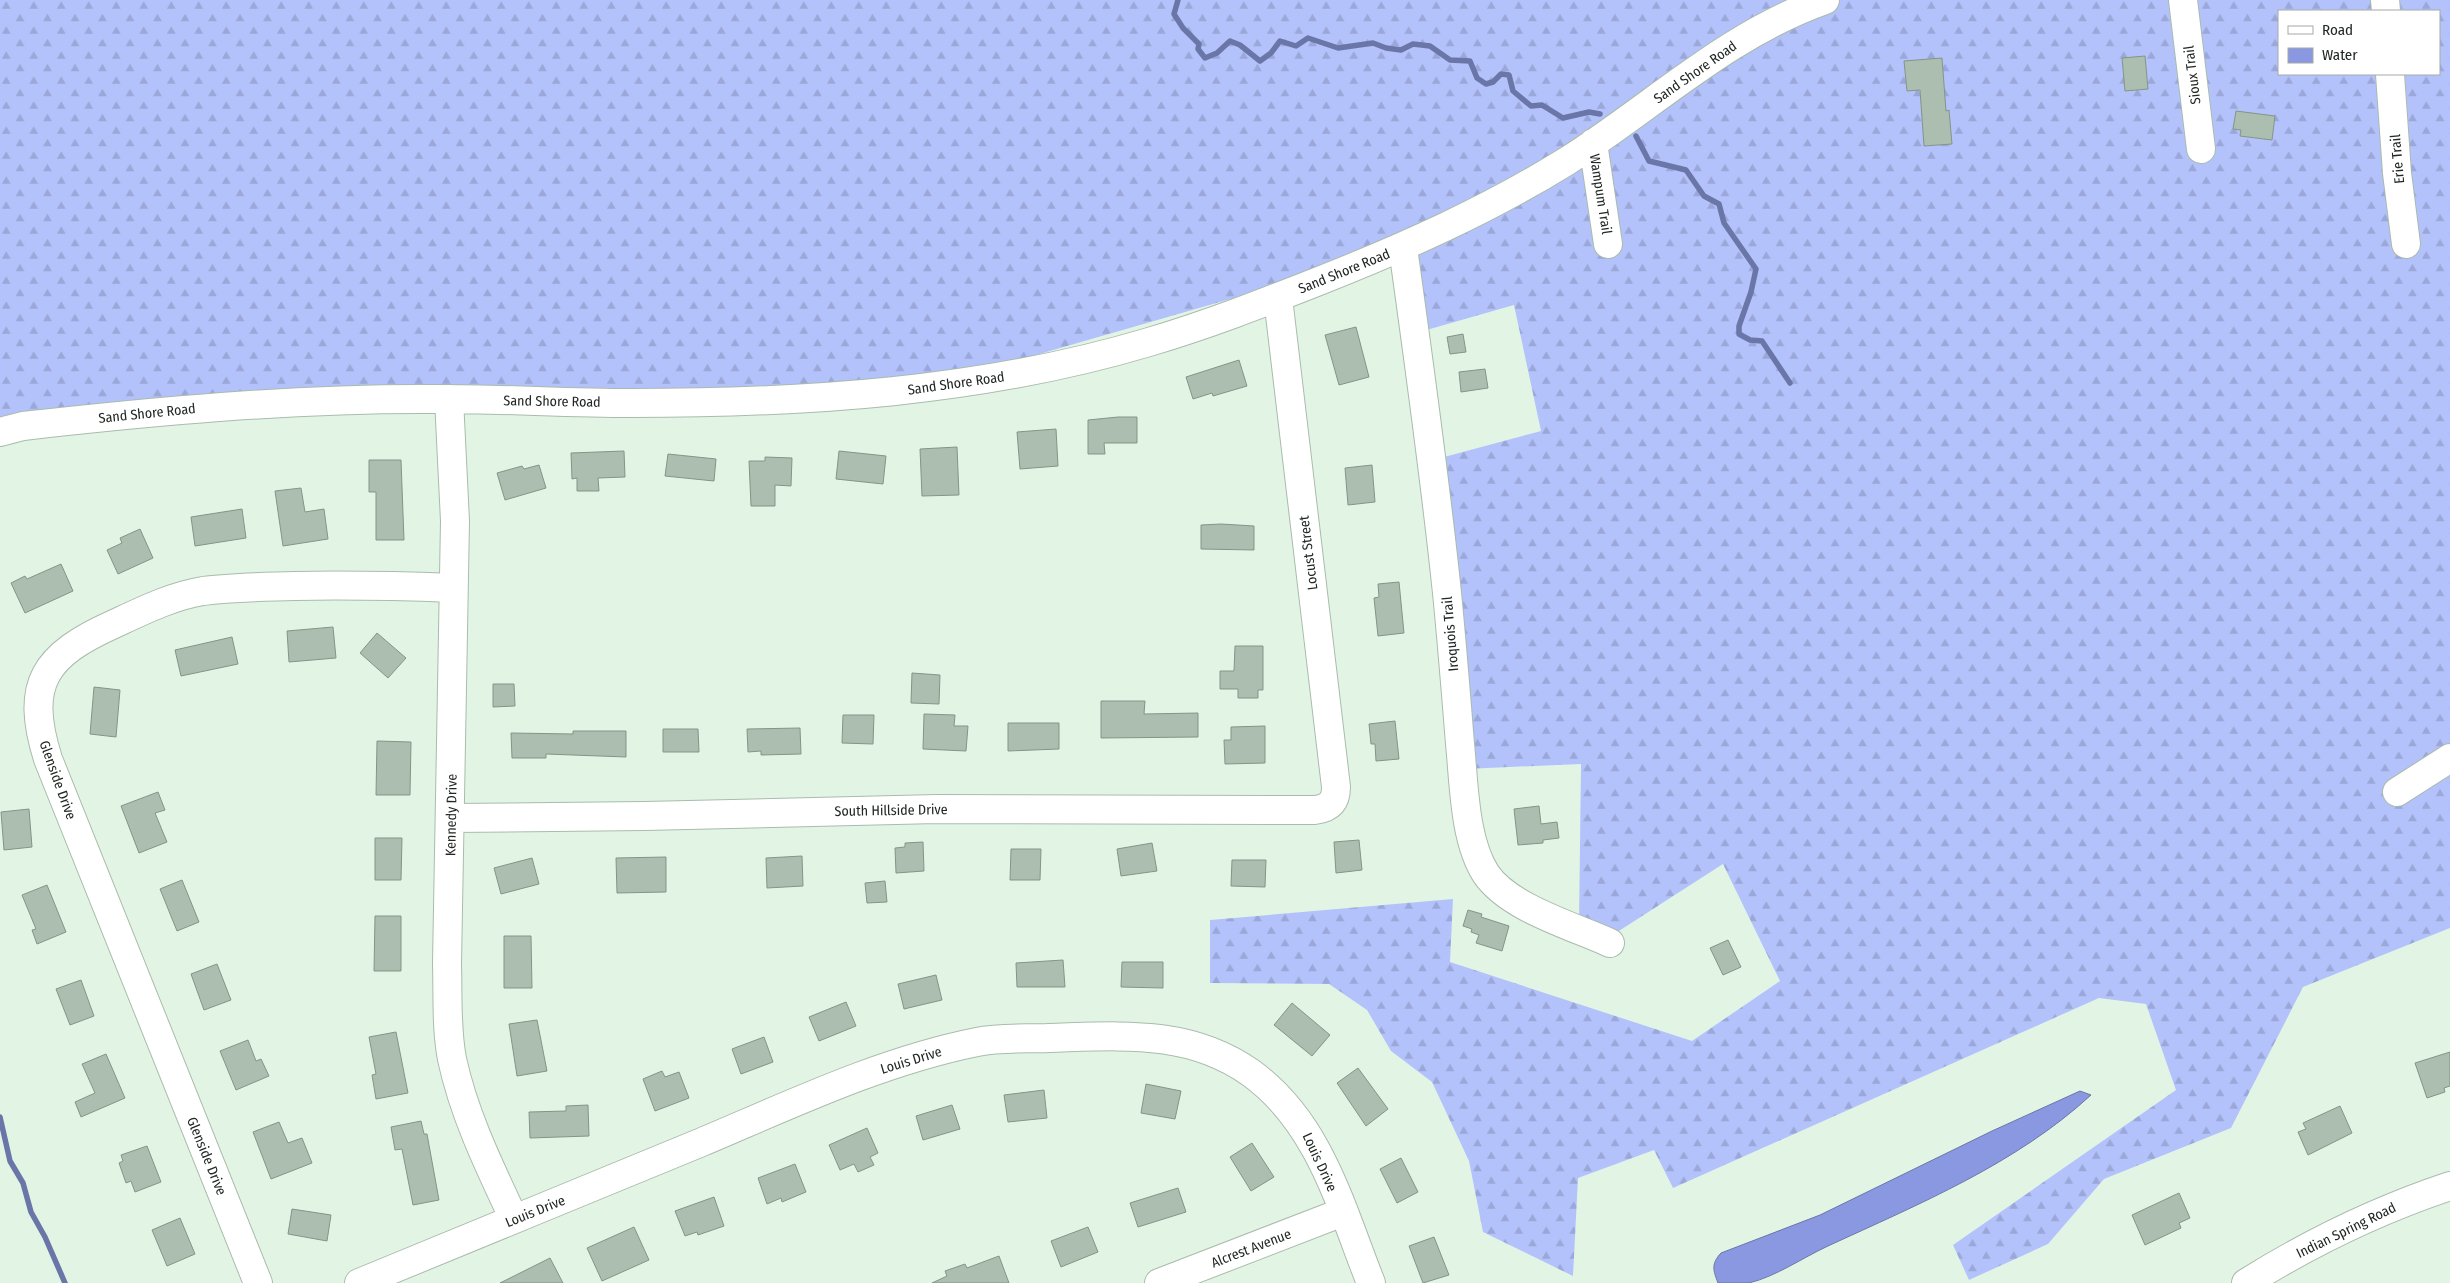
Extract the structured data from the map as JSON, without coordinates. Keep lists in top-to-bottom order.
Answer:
{
  "streets": {
    "street": [
      "Sand Shore Road",
      "Sioux Trail",
      "Erie Trail",
      "Wampum Trail",
      "Locust Street",
      "Iroquois Trail",
      "Glenside Drive",
      "South Hillside Drive",
      "Kennedy Drive",
      "Louis Drive",
      "Indian Spring Road",
      "Alcrest Avenue"
    ]
  },
  "crossings": [
    ["Sand Shore Road", "Wampum Trail"],
    ["Sand Shore Road", "Locust Street"],
    ["Sand Shore Road", "Iroquois Trail"],
    ["Sand Shore Road", "Kennedy Drive"],
    ["Locust Street", "South Hillside Drive"],
    ["Glenside Drive", "Kennedy Drive"],
    ["South Hillside Drive", "Kennedy Drive"],
    ["Kennedy Drive", "Louis Drive"],
    ["Louis Drive", "Alcrest Avenue"]
  ],
  "legend": ["Road", "Water"]
}
